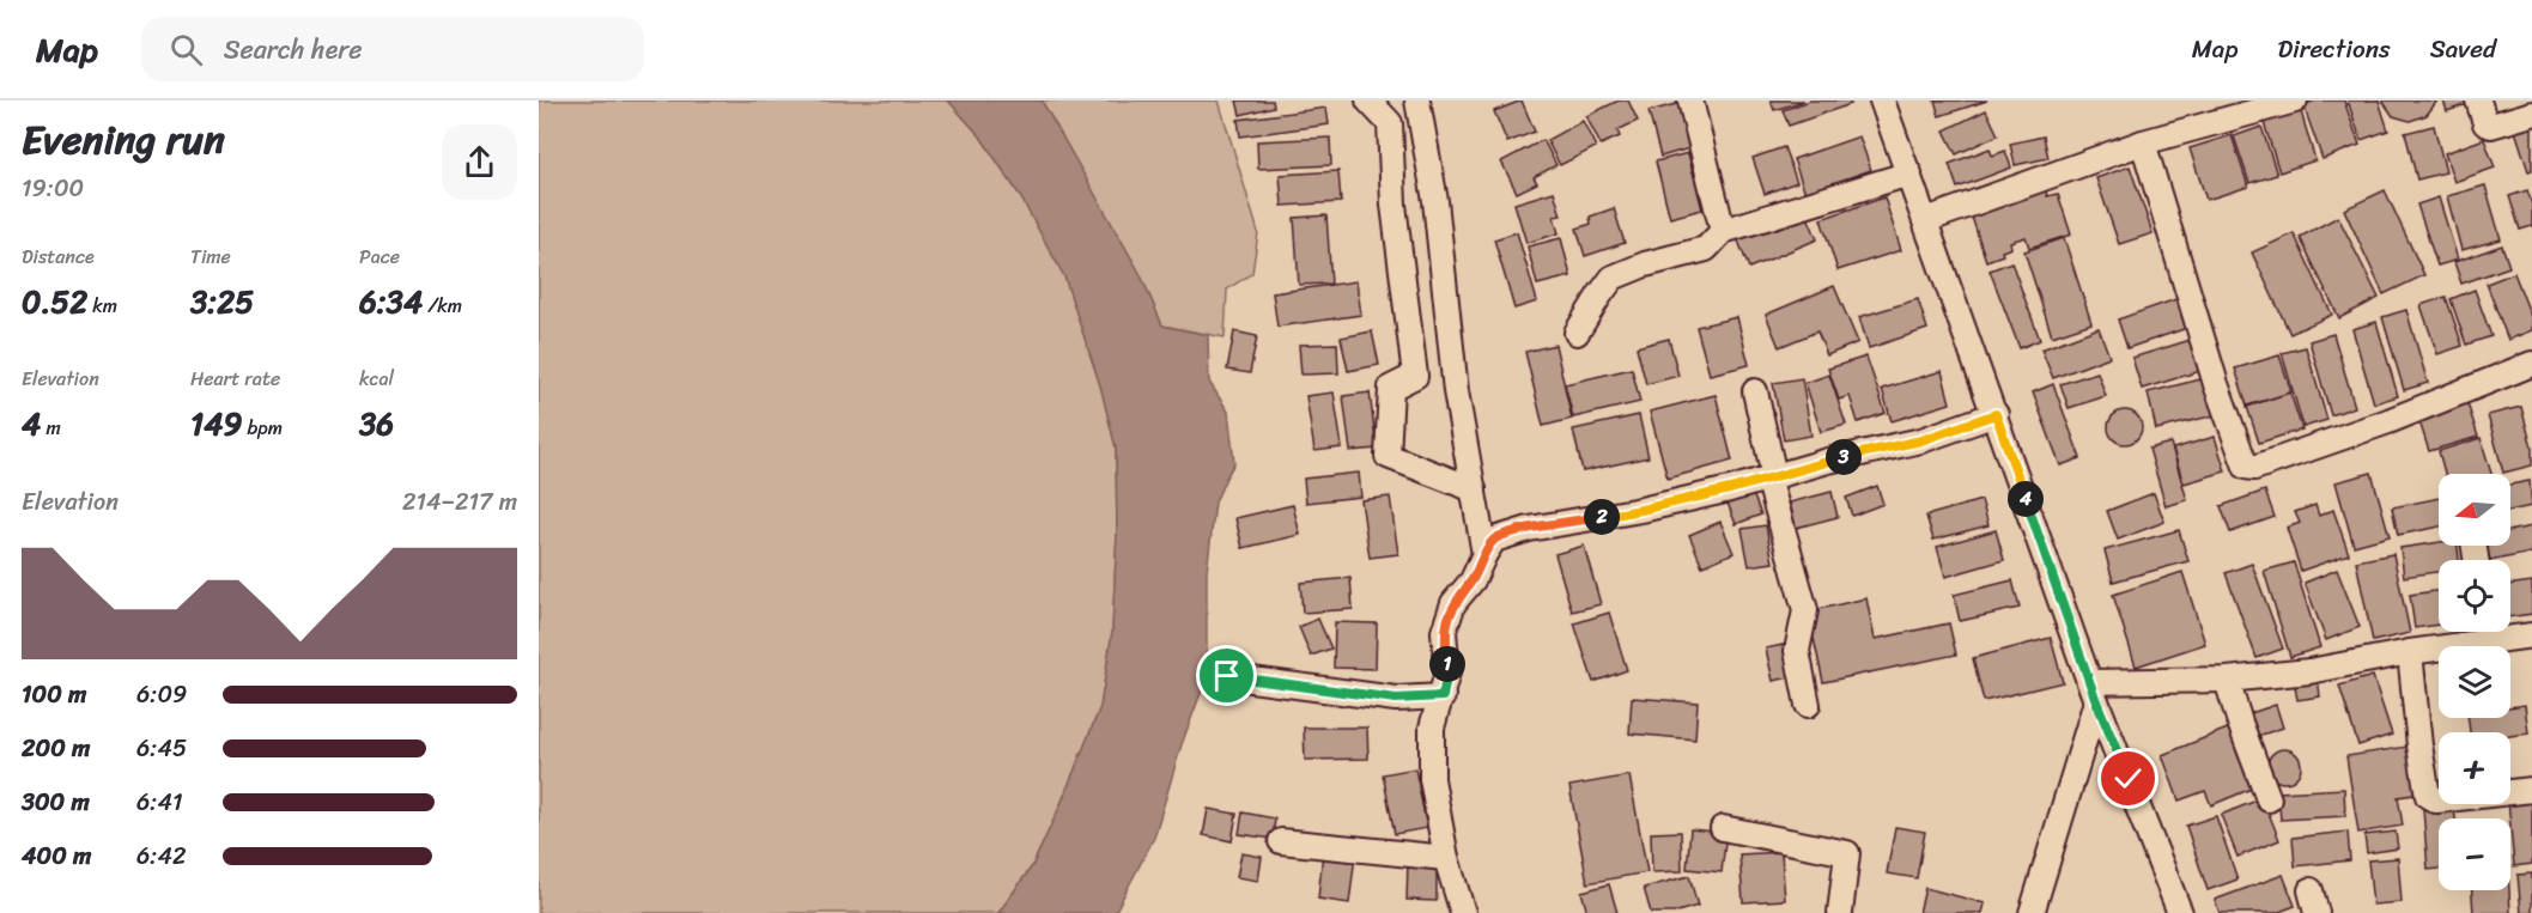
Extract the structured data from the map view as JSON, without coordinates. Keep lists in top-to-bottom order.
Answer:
{
  "north": "left",
  "page": {
    "header": "Map",
    "search": "Search here",
    "nav": ["Map", "Directions", "Saved"],
    "heading": ["Evening run", "19:00"],
    "stats": [
      ["Distance", "0.52 km"],
      ["Time", "3:25"],
      ["Pace", "6:34 /km"],
      ["Elevation", "4 m"],
      ["Heart rate", "149 bpm"],
      ["kcal", "36"]
    ],
    "pins": [
      "3",
      "4",
      "2",
      "1"
    ],
    "chart": ["Elevation", "214–217 m"],
    "map_buttons": ["+", "−"],
    "list": [
      {
        "name": "100 m",
        "note": "6:09"
      },
      {
        "name": "200 m",
        "note": "6:45"
      },
      {
        "name": "300 m",
        "note": "6:41"
      },
      {
        "name": "400 m",
        "note": "6:42"
      }
    ]
  }
}
